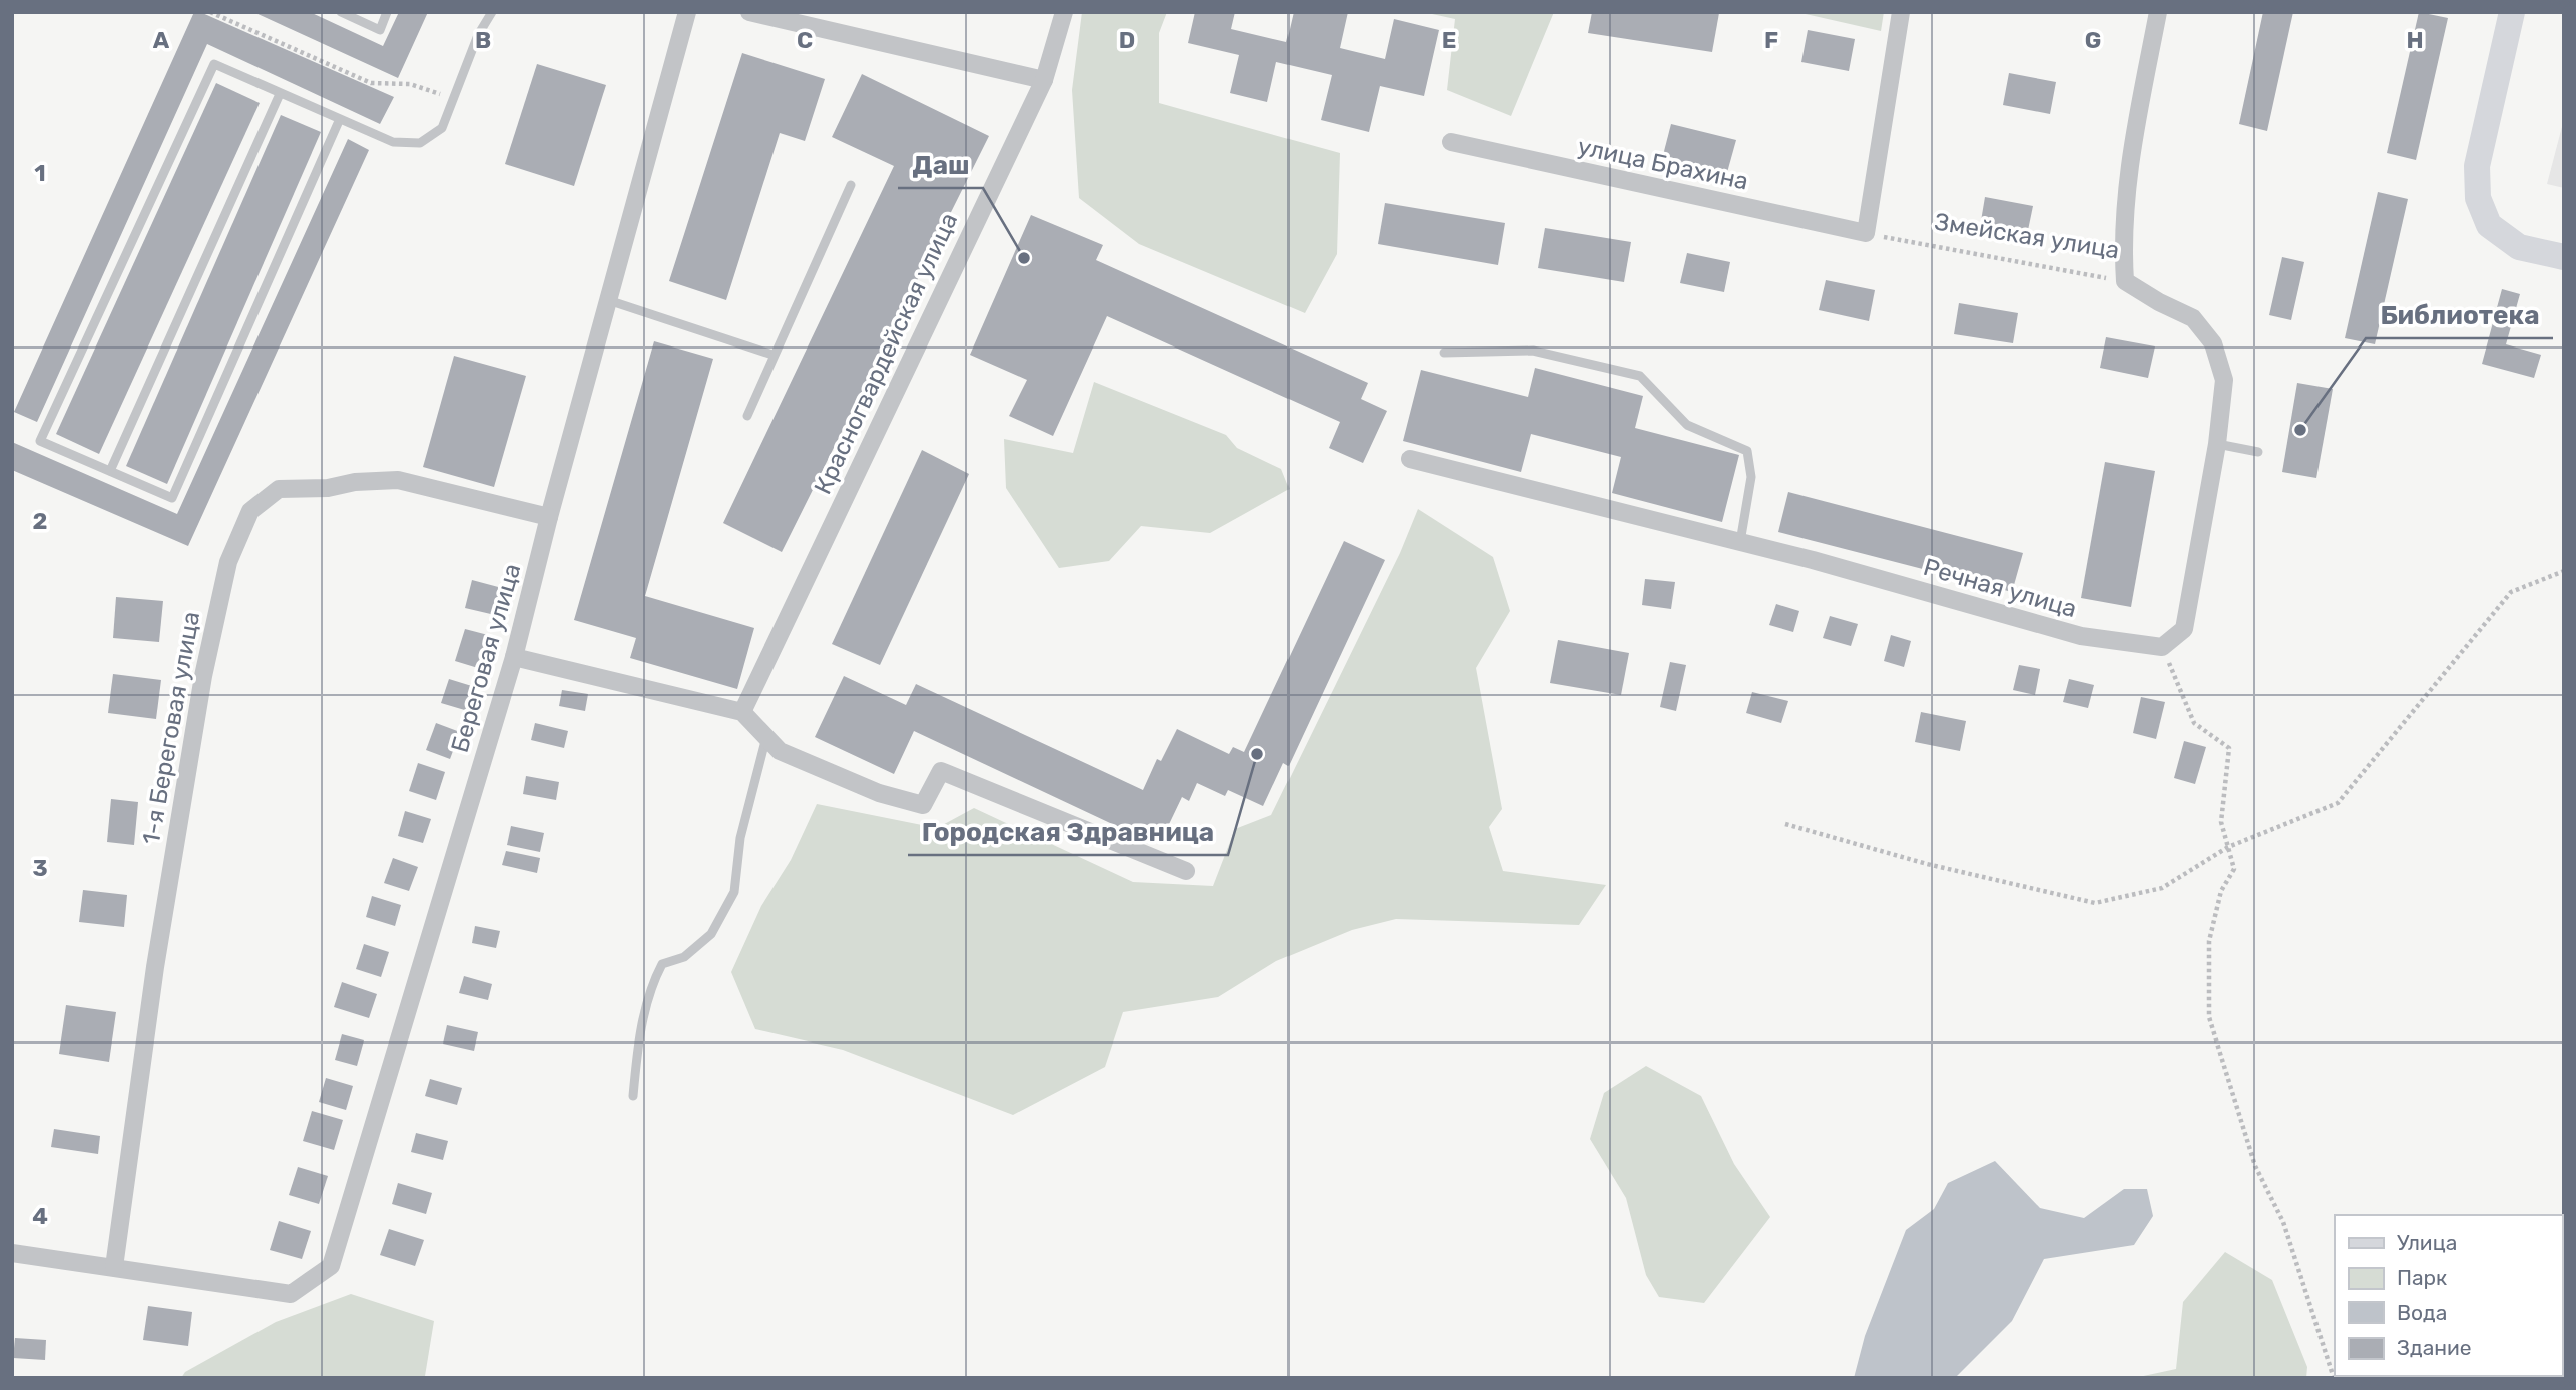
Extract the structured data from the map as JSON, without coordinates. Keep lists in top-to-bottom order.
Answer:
{
  "streets": {
    "street": [
      "улица Брахина",
      "Змейская улица",
      "Красногвардейская улица",
      "Речная улица",
      "Береговая улица",
      "1-я Береговая улица"
    ]
  },
  "crossings": [
    ["улица Брахина", "Змейская улица"],
    ["Береговая улица", "1-я Береговая улица"]
  ],
  "places": ["Даш", "Библиотека", "Городская Здравница"],
  "legend": [
    "Улица",
    "Парк",
    "Вода",
    "Здание"
  ],
  "grid": {
    "columns": [
      "A",
      "B",
      "C",
      "D",
      "E",
      "F",
      "G",
      "H"
    ],
    "rows": [
      "1",
      "2",
      "3",
      "4"
    ]
  }
}
